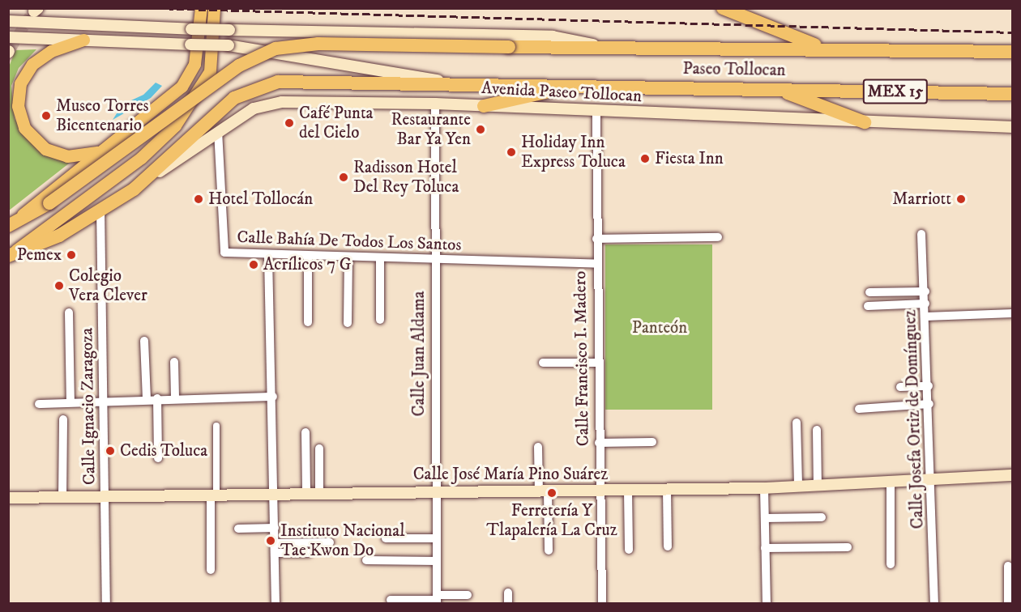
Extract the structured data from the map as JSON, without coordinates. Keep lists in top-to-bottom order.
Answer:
{
  "streets": {
    "highway": ["Paseo Tollocan", "MEX 15", "Avenida Paseo Tollocan"],
    "main road": ["Calle José María Pino Suárez"],
    "street": [
      "Calle Bahía De Todos Los Santos",
      "Calle Juan Aldama",
      "Calle Francisco I. Madero",
      "Calle Ignacio Zaragoza",
      "Calle Josefa Ortiz de Domínguez"
    ]
  },
  "crossings": [
    ["Paseo Tollocan", "MEX 15"],
    ["Paseo Tollocan", "Avenida Paseo Tollocan"],
    ["MEX 15", "Avenida Paseo Tollocan"],
    ["Avenida Paseo Tollocan", "Calle Bahía De Todos Los Santos"],
    ["Avenida Paseo Tollocan", "Calle Juan Aldama"],
    ["Avenida Paseo Tollocan", "Calle Francisco I. Madero"],
    ["Avenida Paseo Tollocan", "Calle Ignacio Zaragoza"],
    ["Calle Bahía De Todos Los Santos", "Calle Juan Aldama"],
    ["Calle Bahía De Todos Los Santos", "Calle Francisco I. Madero"],
    ["Calle Juan Aldama", "Calle José María Pino Suárez"],
    ["Calle Francisco I. Madero", "Calle José María Pino Suárez"],
    ["Calle Ignacio Zaragoza", "Calle José María Pino Suárez"],
    ["Calle Josefa Ortiz de Domínguez", "Calle José María Pino Suárez"]
  ],
  "parks": ["Panteón"],
  "places": [
    "Museo Torres Bicentenario",
    "Café Punta del Cielo",
    "Restaurante Bar Ya Yen",
    "Holiday Inn Express Toluca",
    "Fiesta Inn",
    "Radisson Hotel Del Rey Toluca",
    "Hotel Tollocán",
    "Marriott",
    "Pemex",
    "Acrílicos 7 G",
    "Colegio Vera Clever",
    "Cedis Toluca",
    "Ferretería Y Tlapalería La Cruz",
    "Instituto Nacional Tae Kwon Do"
  ]
}
